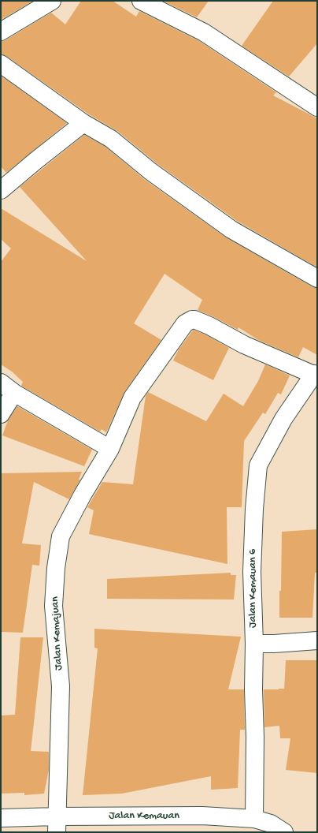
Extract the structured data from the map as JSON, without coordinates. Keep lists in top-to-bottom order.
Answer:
{
  "streets": {
    "street": ["Jalan Kemauan 6", "Jalan Kemajuan", "Jalan Kemauan"]
  },
  "crossings": [
    ["Jalan Kemauan 6", "Jalan Kemajuan"],
    ["Jalan Kemauan 6", "Jalan Kemauan"],
    ["Jalan Kemajuan", "Jalan Kemauan"]
  ]
}
